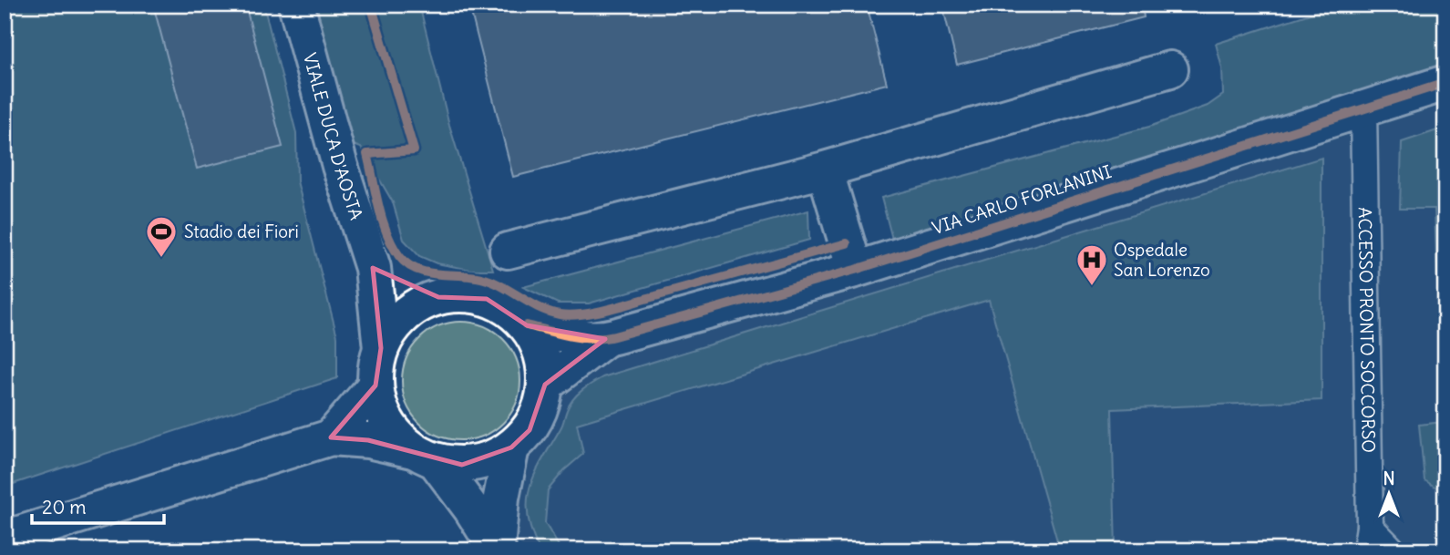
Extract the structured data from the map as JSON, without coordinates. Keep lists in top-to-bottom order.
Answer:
{
  "streets": {
    "street": ["VIALE DUCA D'AOSTA", "VIA CARLO FORLANINI"],
    "lane": ["ACCESSO PRONTO SOCCORSO"]
  },
  "crossings": [
    ["VIA CARLO FORLANINI", "ACCESSO PRONTO SOCCORSO"]
  ],
  "places": {
    "sports": ["Stadio dei Fiori"],
    "hospital": ["Ospedale San Lorenzo"]
  },
  "scale_bar": "20 m",
  "north": "top"
}
